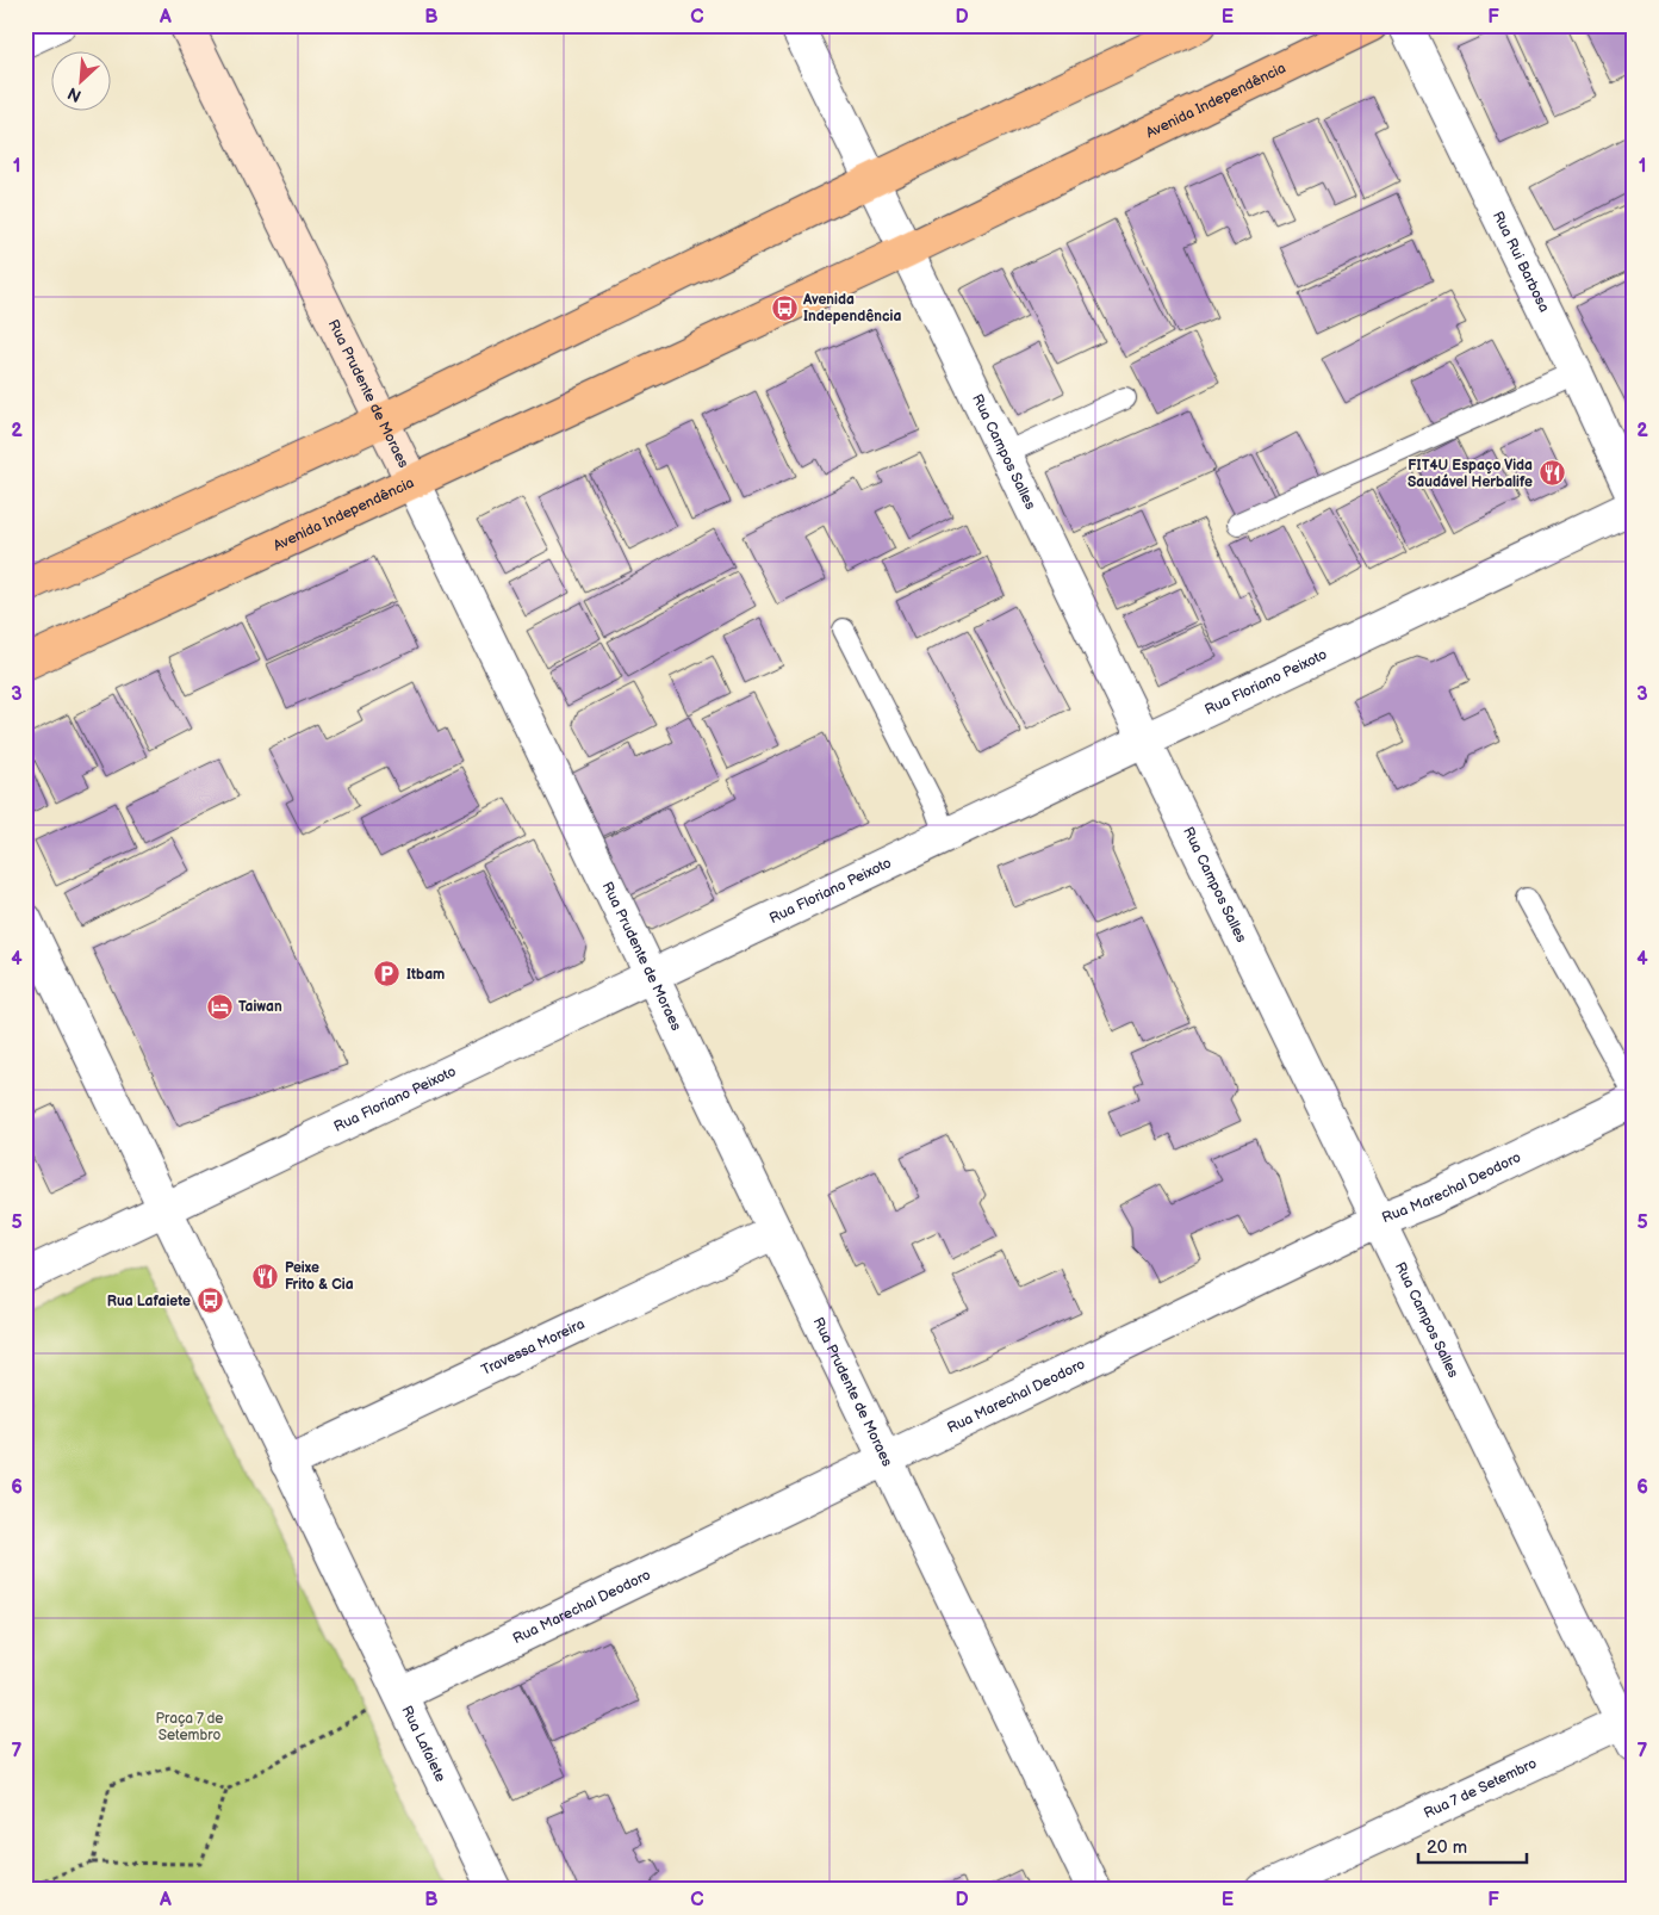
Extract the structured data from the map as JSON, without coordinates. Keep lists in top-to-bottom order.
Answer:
{
  "streets": {
    "main road": ["Avenida Independência", "Rua Prudente de Moraes"],
    "street": [
      "Rua Rui Barbosa",
      "Rua Campos Salles",
      "Rua Floriano Peixoto",
      "Rua Marechal Deodoro",
      "Travessa Moreira",
      "Rua Lafaiete",
      "Rua 7 de Setembro"
    ]
  },
  "crossings": [
    ["Avenida Independência", "Rua Prudente de Moraes"],
    ["Avenida Independência", "Rua Campos Salles"],
    ["Rua Prudente de Moraes", "Rua Floriano Peixoto"],
    ["Rua Prudente de Moraes", "Rua Marechal Deodoro"],
    ["Rua Prudente de Moraes", "Travessa Moreira"],
    ["Rua Campos Salles", "Rua Floriano Peixoto"],
    ["Rua Campos Salles", "Rua Marechal Deodoro"],
    ["Rua Campos Salles", "Rua 7 de Setembro"],
    ["Rua Floriano Peixoto", "Rua Lafaiete"],
    ["Rua Marechal Deodoro", "Rua Lafaiete"],
    ["Travessa Moreira", "Rua Lafaiete"]
  ],
  "parks": ["Praça 7 de Setembro"],
  "places": {
    "bus stop": ["Avenida Independência", "Rua Lafaiete"],
    "restaurant": ["FIT4U Espaço Vida Saudável Herbalife", "Peixe Frito & Cia"],
    "parking": ["Itbam"],
    "hotel": ["Taiwan"]
  },
  "scale_bar": "20 m",
  "north": "bottom left",
  "grid": {
    "columns": [
      "A",
      "B",
      "C",
      "D",
      "E",
      "F"
    ],
    "rows": [
      "1",
      "2",
      "3",
      "4",
      "5",
      "6",
      "7"
    ]
  }
}
